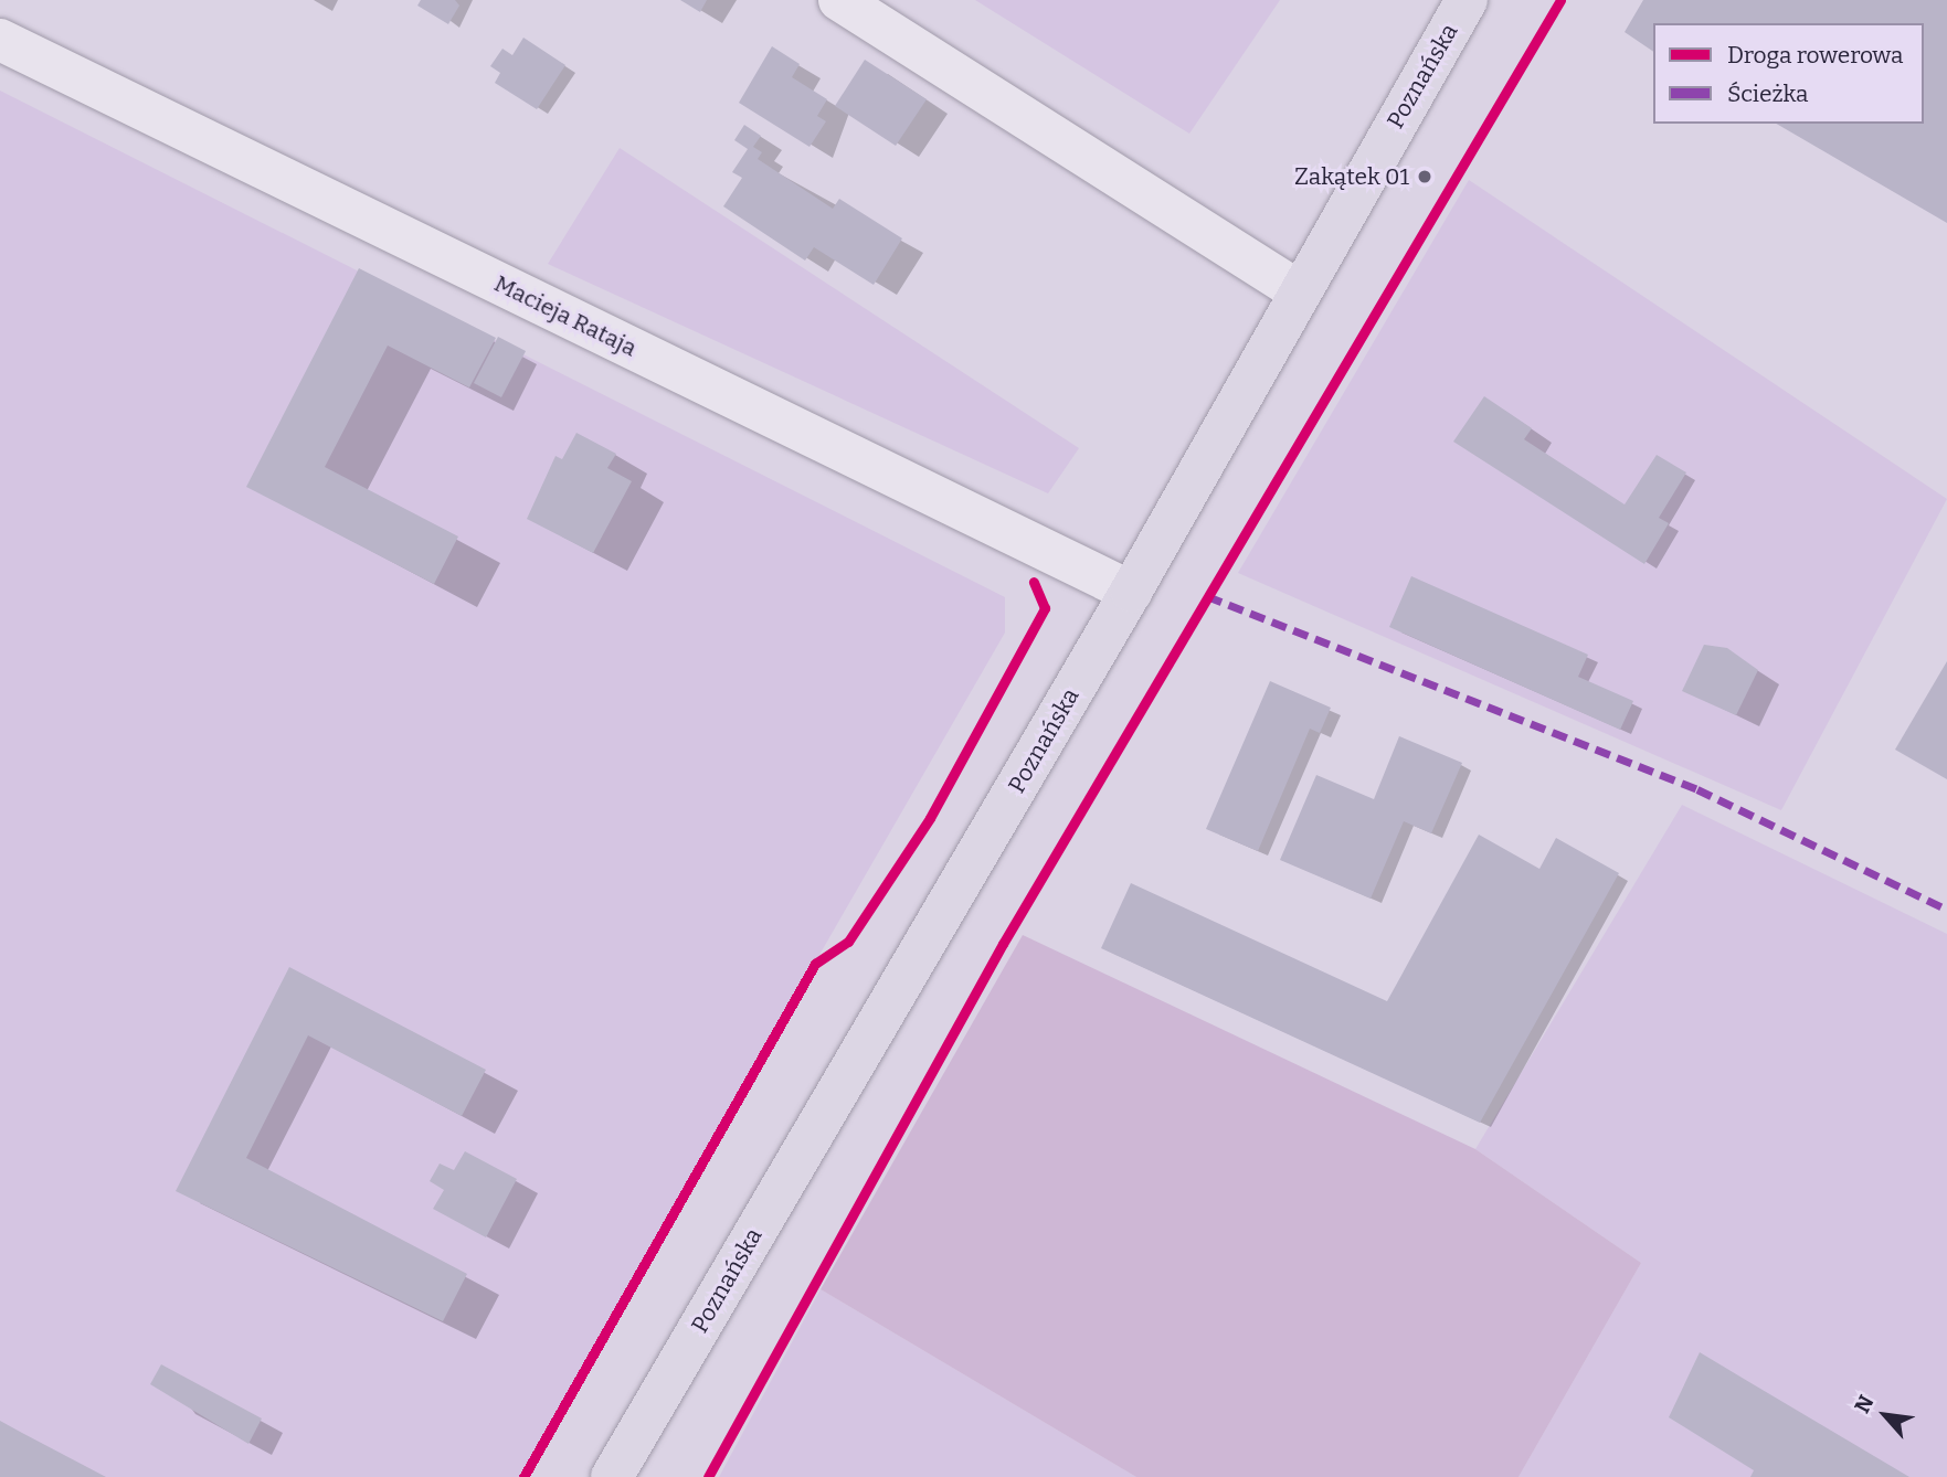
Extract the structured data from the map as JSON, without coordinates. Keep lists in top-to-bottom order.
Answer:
{
  "streets": {
    "main road": ["Poznańska"],
    "street": ["Macieja Rataja"]
  },
  "crossings": [
    ["Poznańska", "Macieja Rataja"]
  ],
  "places": ["Zakątek 01"],
  "legend": ["Droga rowerowa", "Ścieżka"],
  "north": "top left"
}
